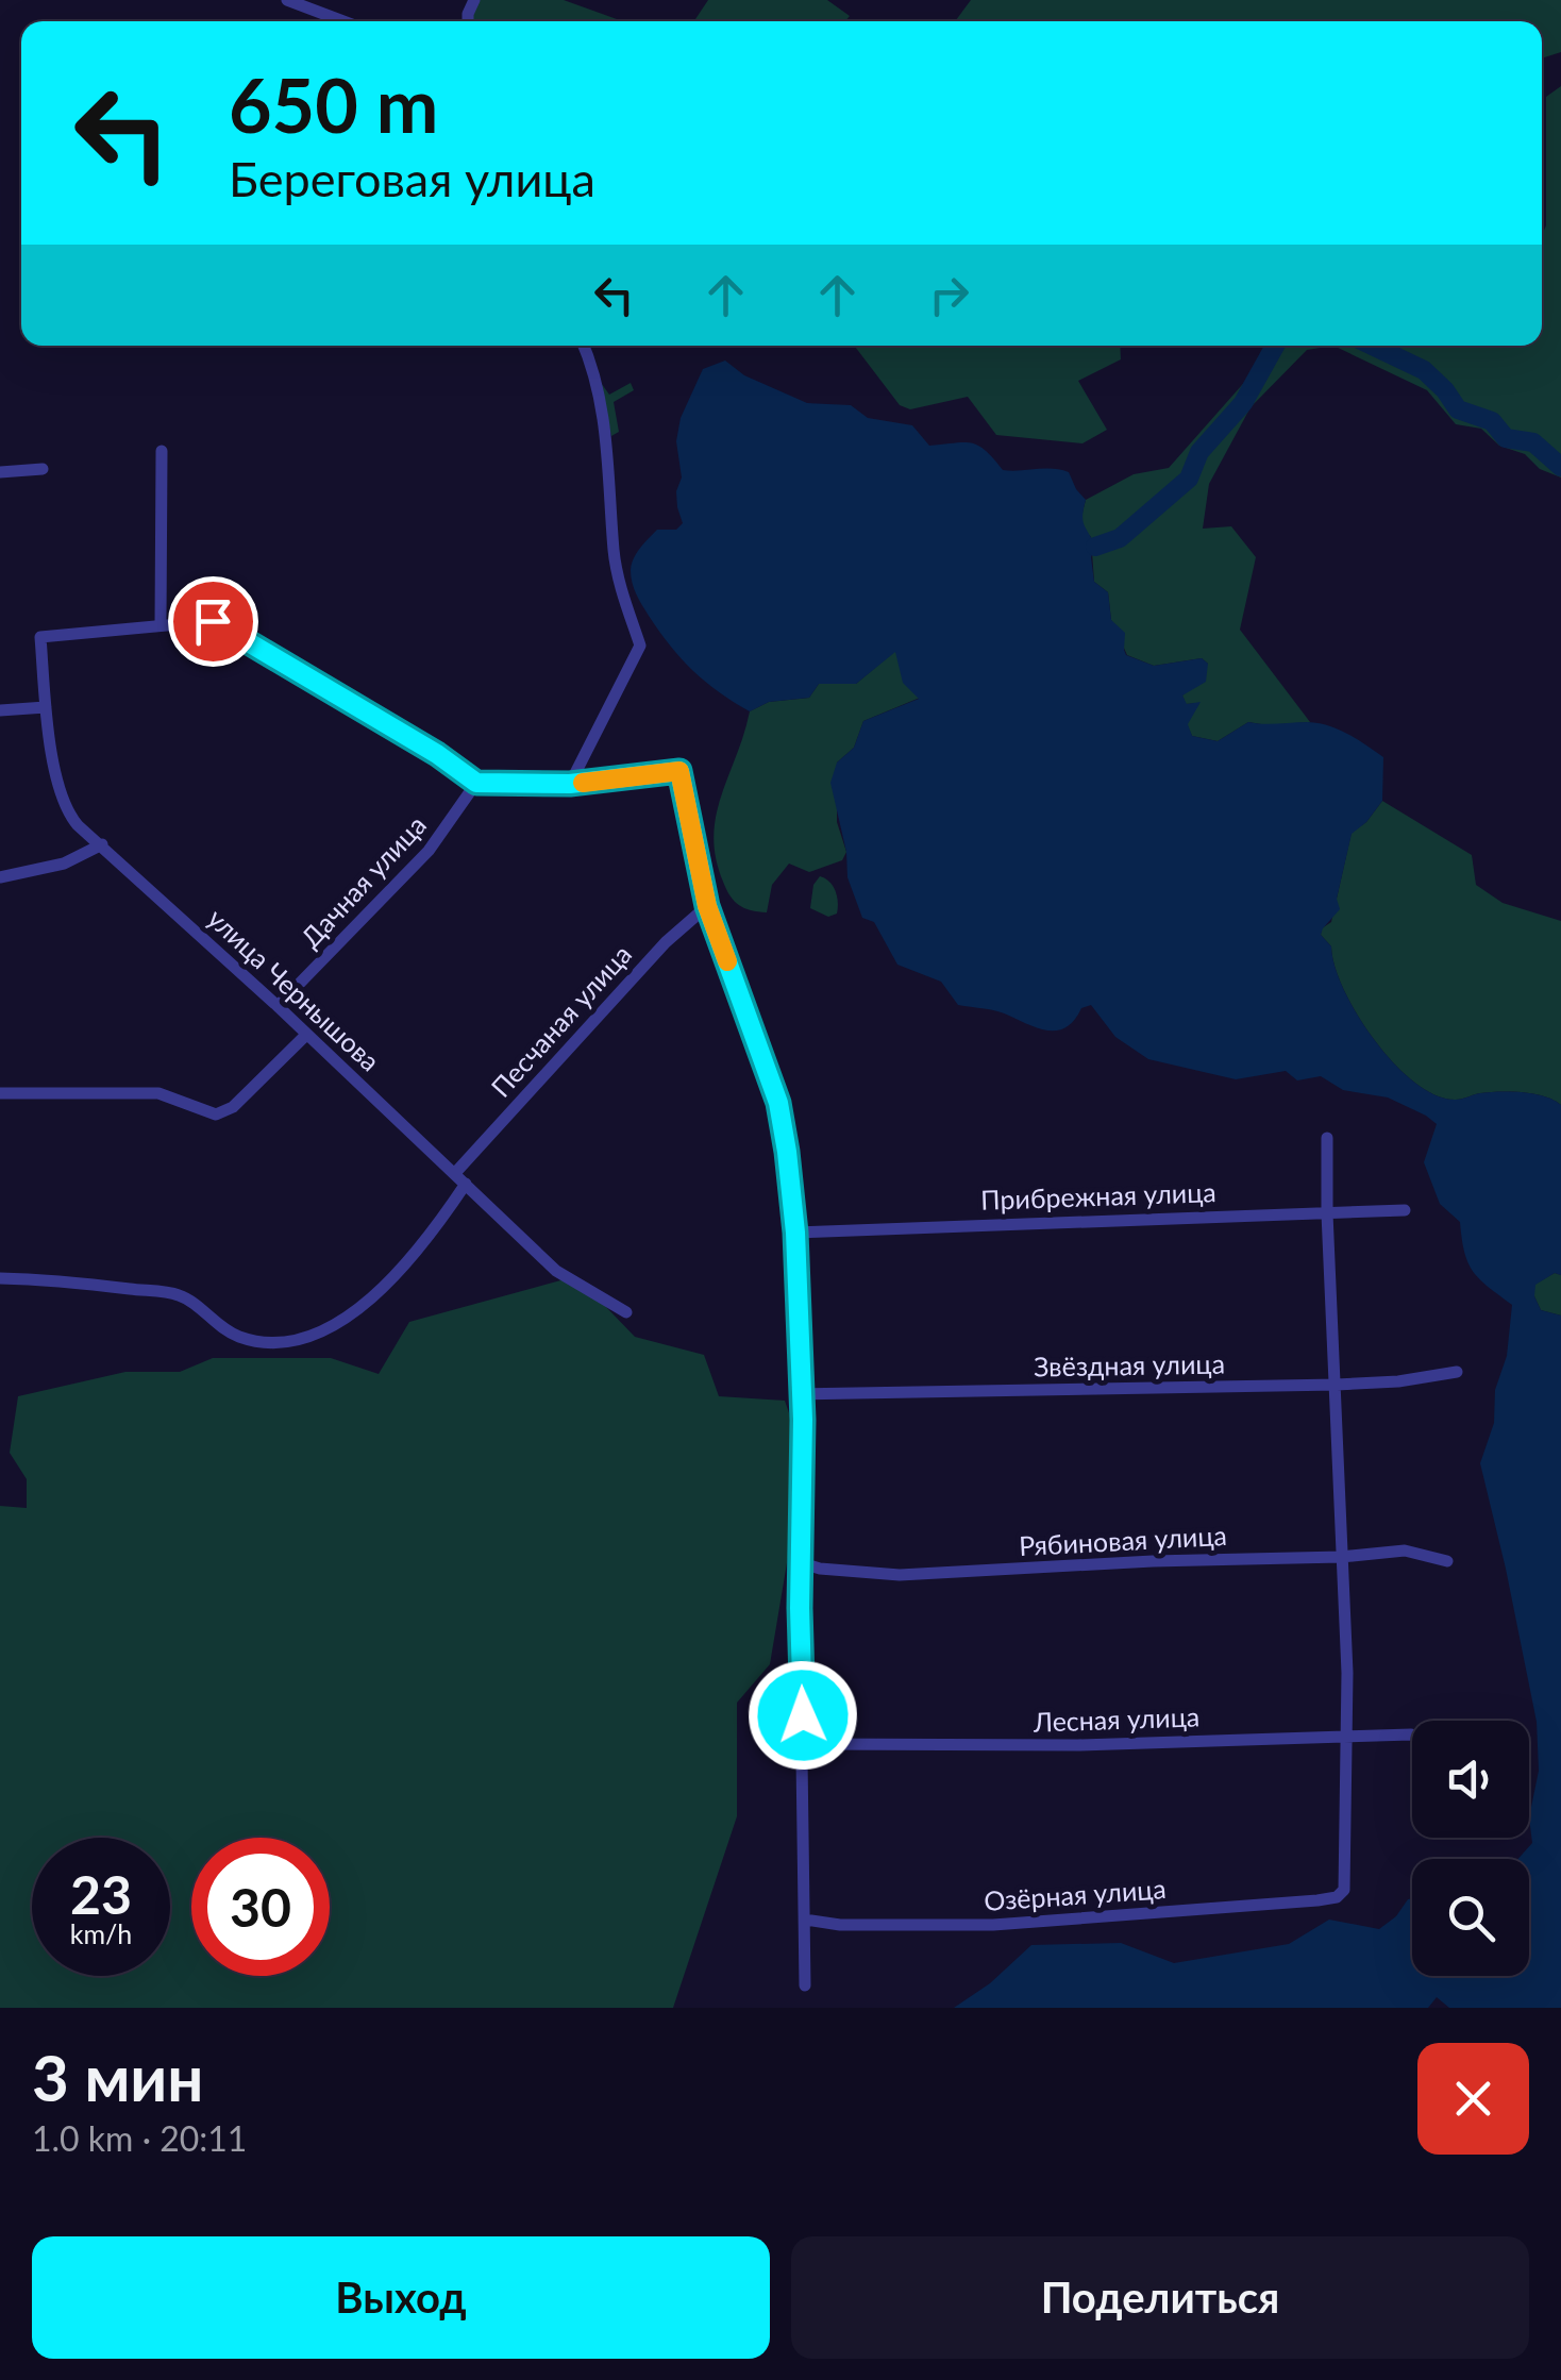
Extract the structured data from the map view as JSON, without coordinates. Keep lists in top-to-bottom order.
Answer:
{
  "streets": {
    "street": [
      "Дачная улица",
      "улица Чернышова",
      "Песчаная улица",
      "Прибрежная улица",
      "Звёздная улица",
      "Рябиновая улица",
      "Лесная улица",
      "Озёрная улица"
    ]
  },
  "crossings": [
    ["Дачная улица", "улица Чернышова"],
    ["улица Чернышова", "Песчаная улица"],
    ["Лесная улица", "Озёрная улица"]
  ],
  "page": {
    "turn": ["650 m", "Береговая улица"],
    "speed": "23 km/h",
    "limit": "30",
    "heading": ["3 мин", "1.0 km · 20:11"],
    "buttons": ["Выход", "Поделиться"]
  }
}
